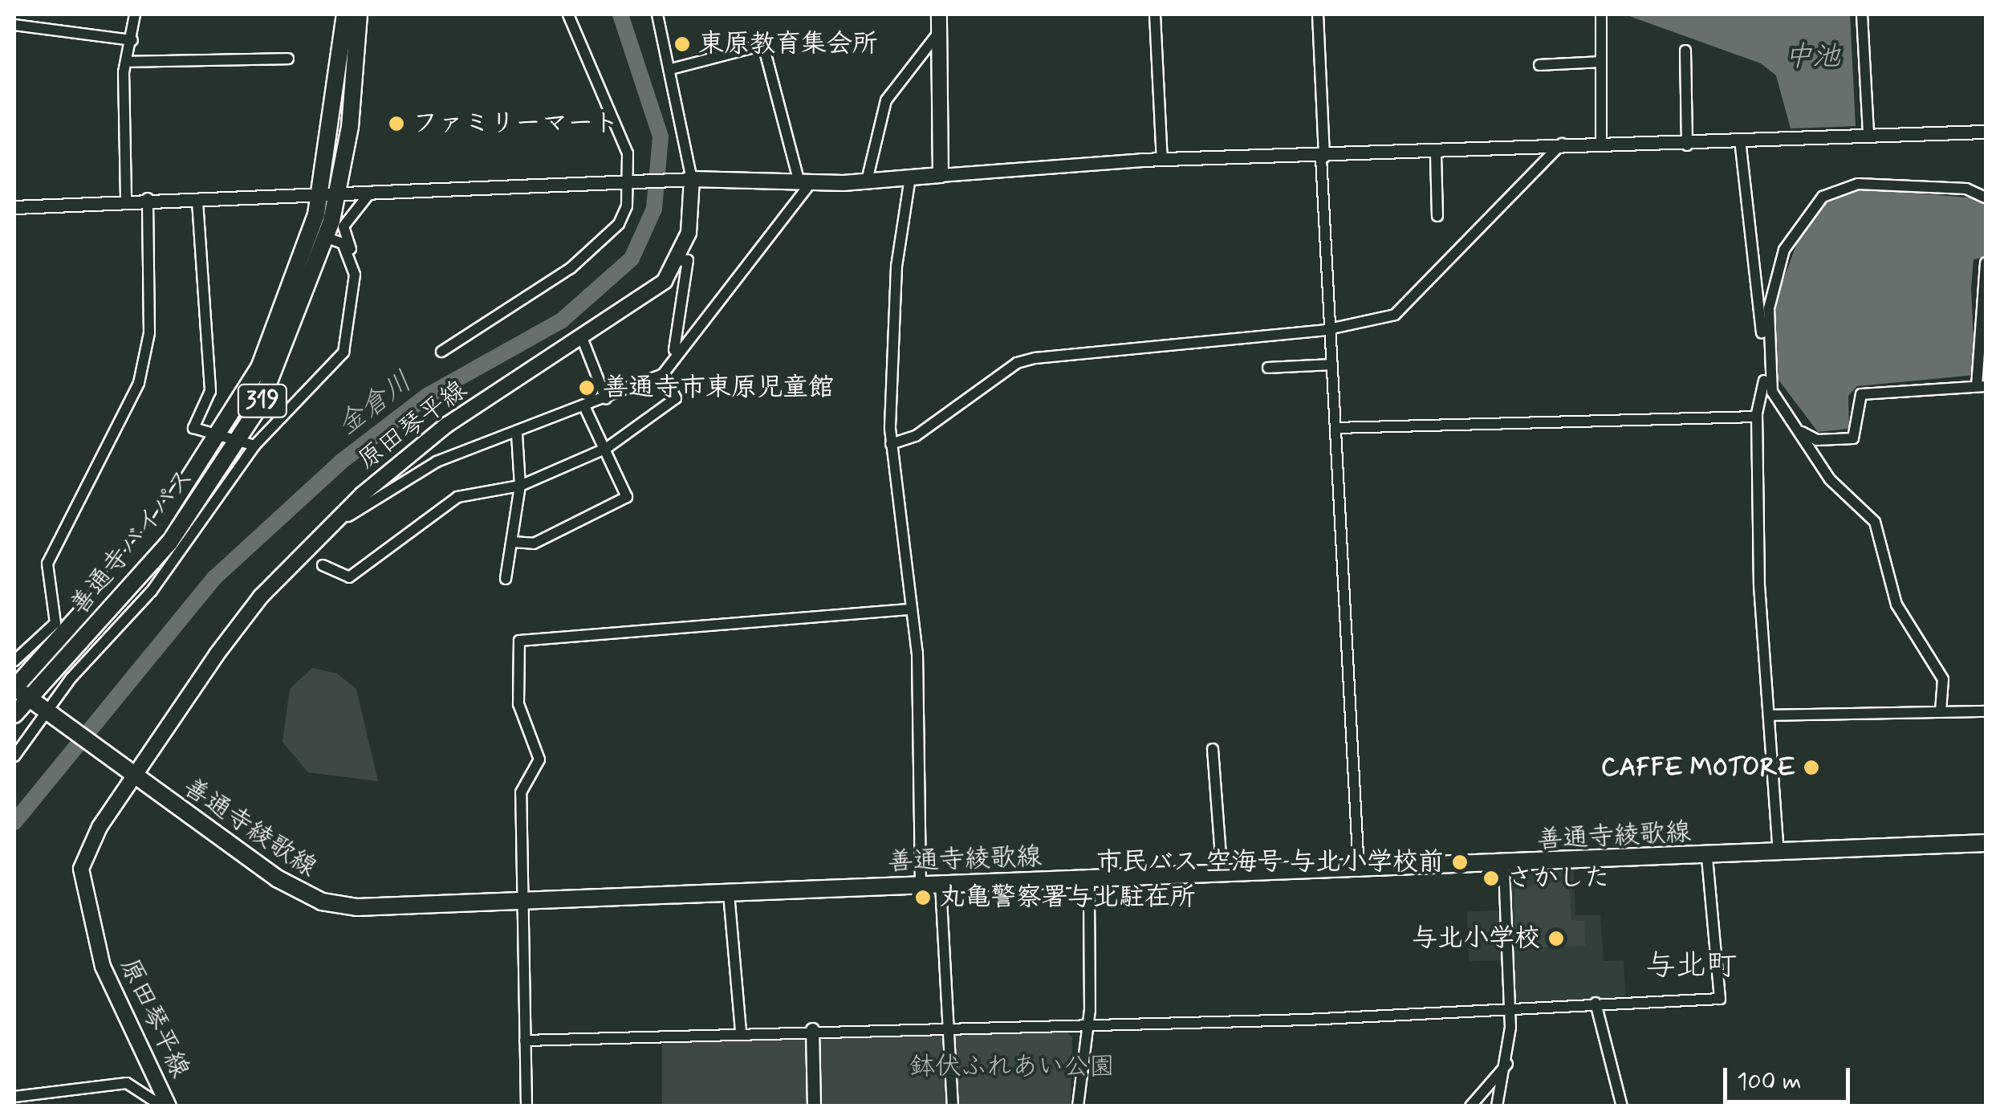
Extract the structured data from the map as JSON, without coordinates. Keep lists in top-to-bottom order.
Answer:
{
  "streets": {
    "main road": [
      "319",
      "原田琴平線",
      "善通寺バイパス",
      "善通寺綾歌線"
    ]
  },
  "crossings": [
    ["原田琴平線", "善通寺綾歌線"],
    ["善通寺バイパス", "善通寺綾歌線"]
  ],
  "districts": ["与北町"],
  "water": ["中池", "金倉川"],
  "parks": ["鉢伏ふれあい公園"],
  "places": [
    "東原教育集会所",
    "ファミリーマート",
    "善通寺市東原児童館",
    "CAFFE MOTORE",
    "市民バス 空海号 与北小学校前",
    "さかした",
    "丸亀警察署与北駐在所",
    "与北小学校"
  ],
  "scale_bar": "100 m"
}
